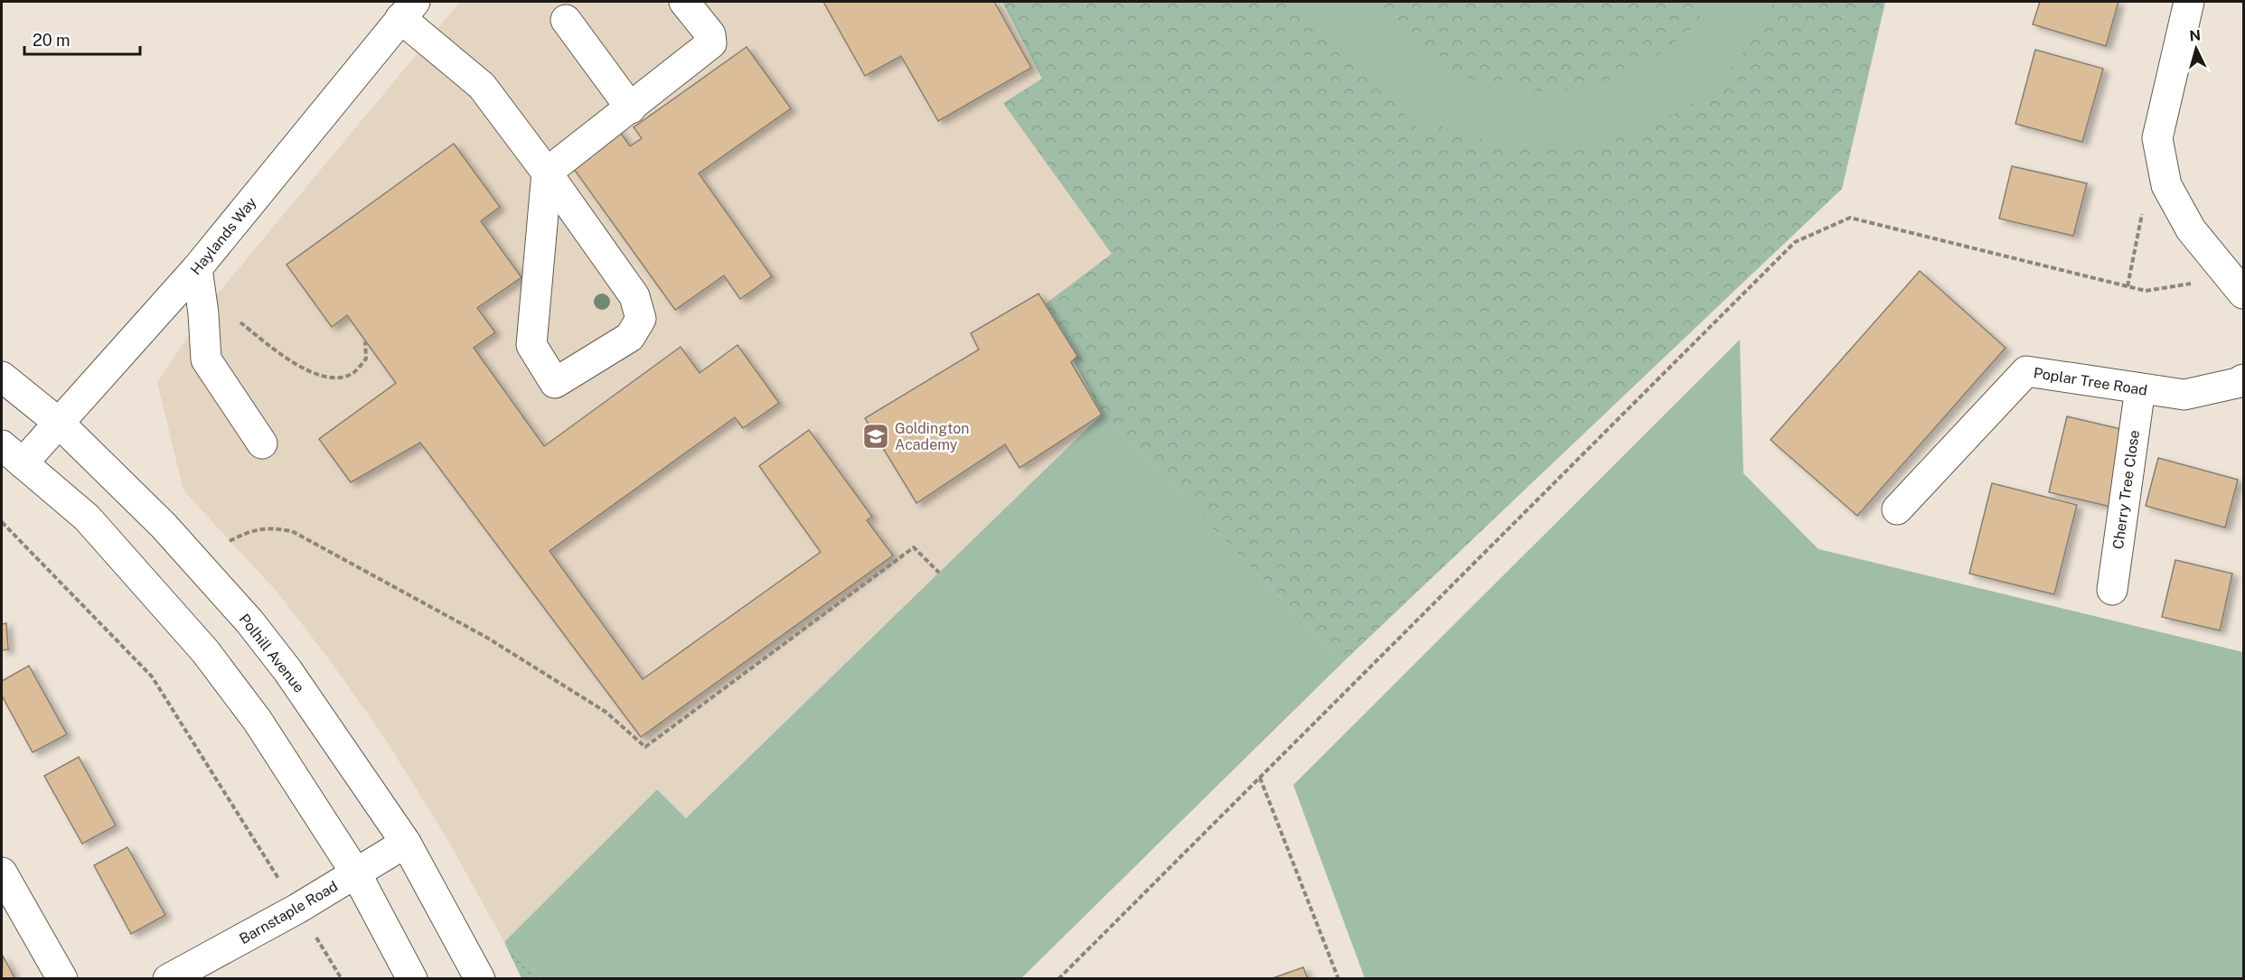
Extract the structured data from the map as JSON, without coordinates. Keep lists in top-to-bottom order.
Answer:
{
  "streets": {
    "street": [
      "Haylands Way",
      "Poplar Tree Road",
      "Cherry Tree Close",
      "Polhill Avenue",
      "Barnstaple Road"
    ]
  },
  "crossings": [
    ["Haylands Way", "Polhill Avenue"],
    ["Poplar Tree Road", "Cherry Tree Close"],
    ["Polhill Avenue", "Barnstaple Road"]
  ],
  "places": {
    "school or university": ["Goldington Academy"]
  },
  "scale_bar": "20 m",
  "north": "top"
}
